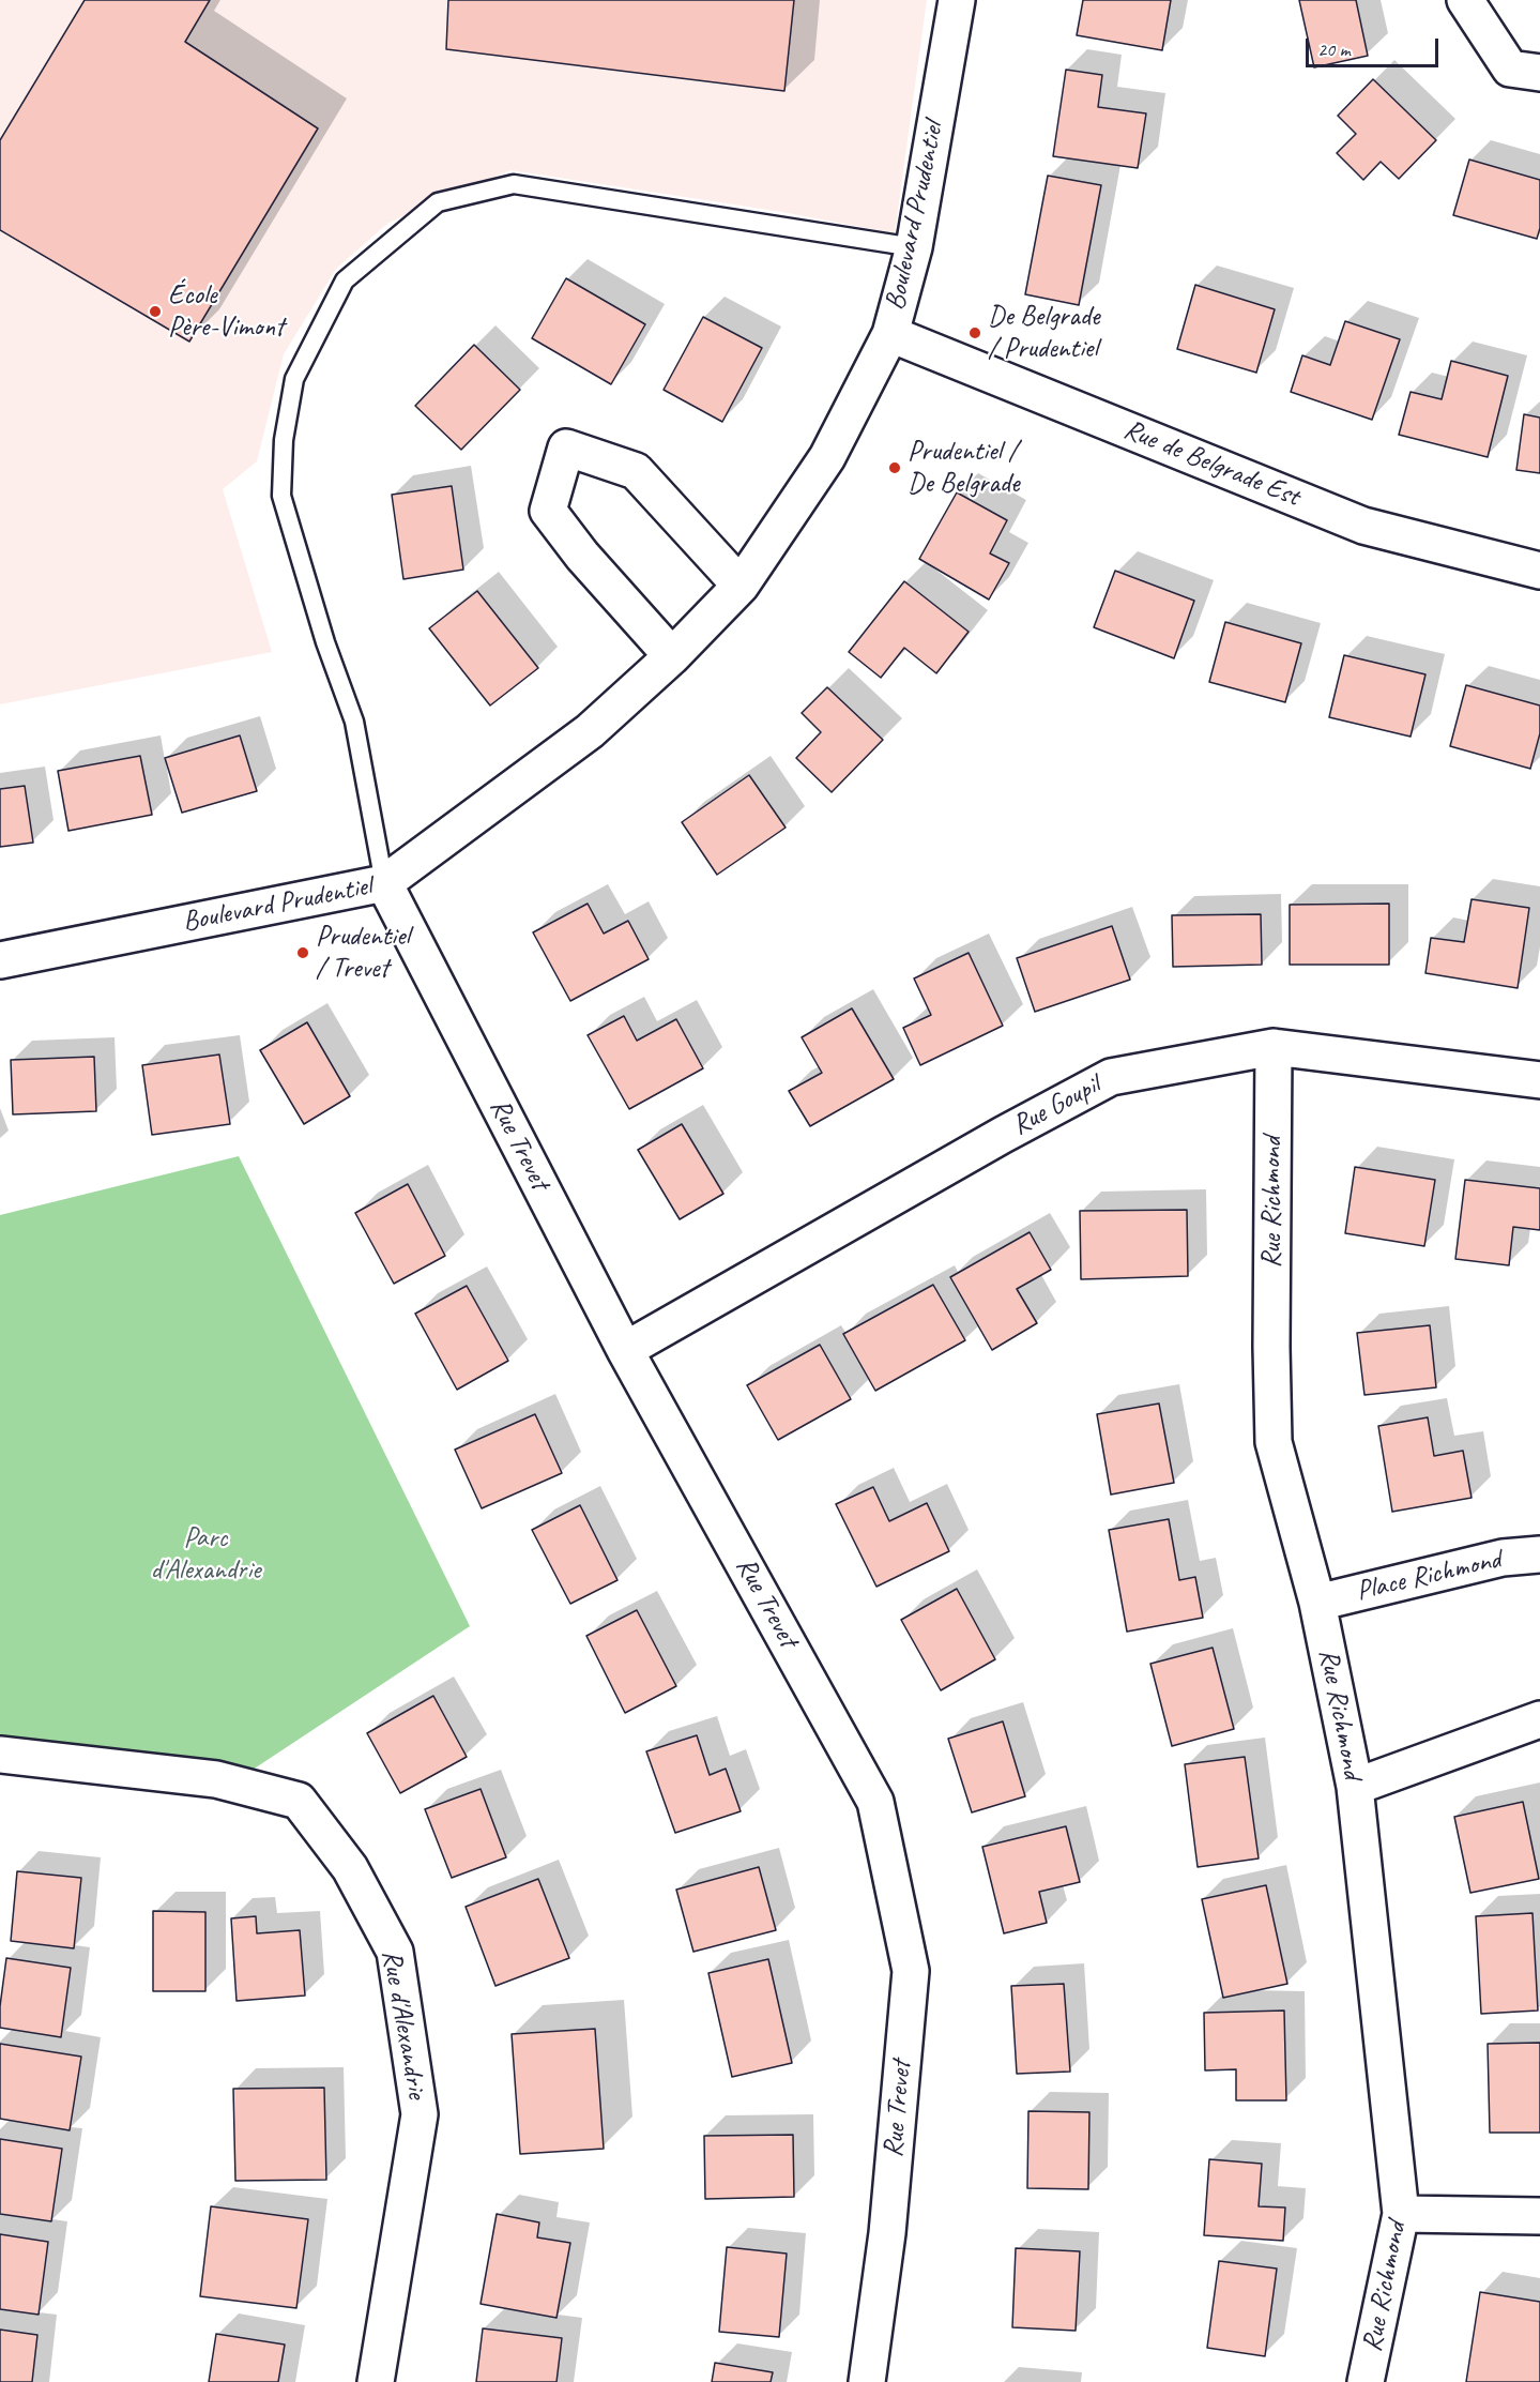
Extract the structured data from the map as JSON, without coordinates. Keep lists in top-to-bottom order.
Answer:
{
  "streets": {
    "street": [
      "Boulevard Prudentiel",
      "Rue de Belgrade Est",
      "Rue Goupil",
      "Rue Trevet",
      "Rue Richmond",
      "Place Richmond",
      "Rue d'Alexandrie"
    ]
  },
  "crossings": [
    ["Boulevard Prudentiel", "Rue de Belgrade Est"],
    ["Boulevard Prudentiel", "Rue Trevet"],
    ["Rue Goupil", "Rue Trevet"],
    ["Rue Goupil", "Rue Richmond"],
    ["Rue Richmond", "Place Richmond"]
  ],
  "parks": ["Parc d'Alexandrie"],
  "places": [
    "École Père-Vimont",
    "De Belgrade / Prudentiel",
    "Prudentiel / De Belgrade",
    "Prudentiel / Trevet"
  ],
  "scale_bar": "20 m"
}
